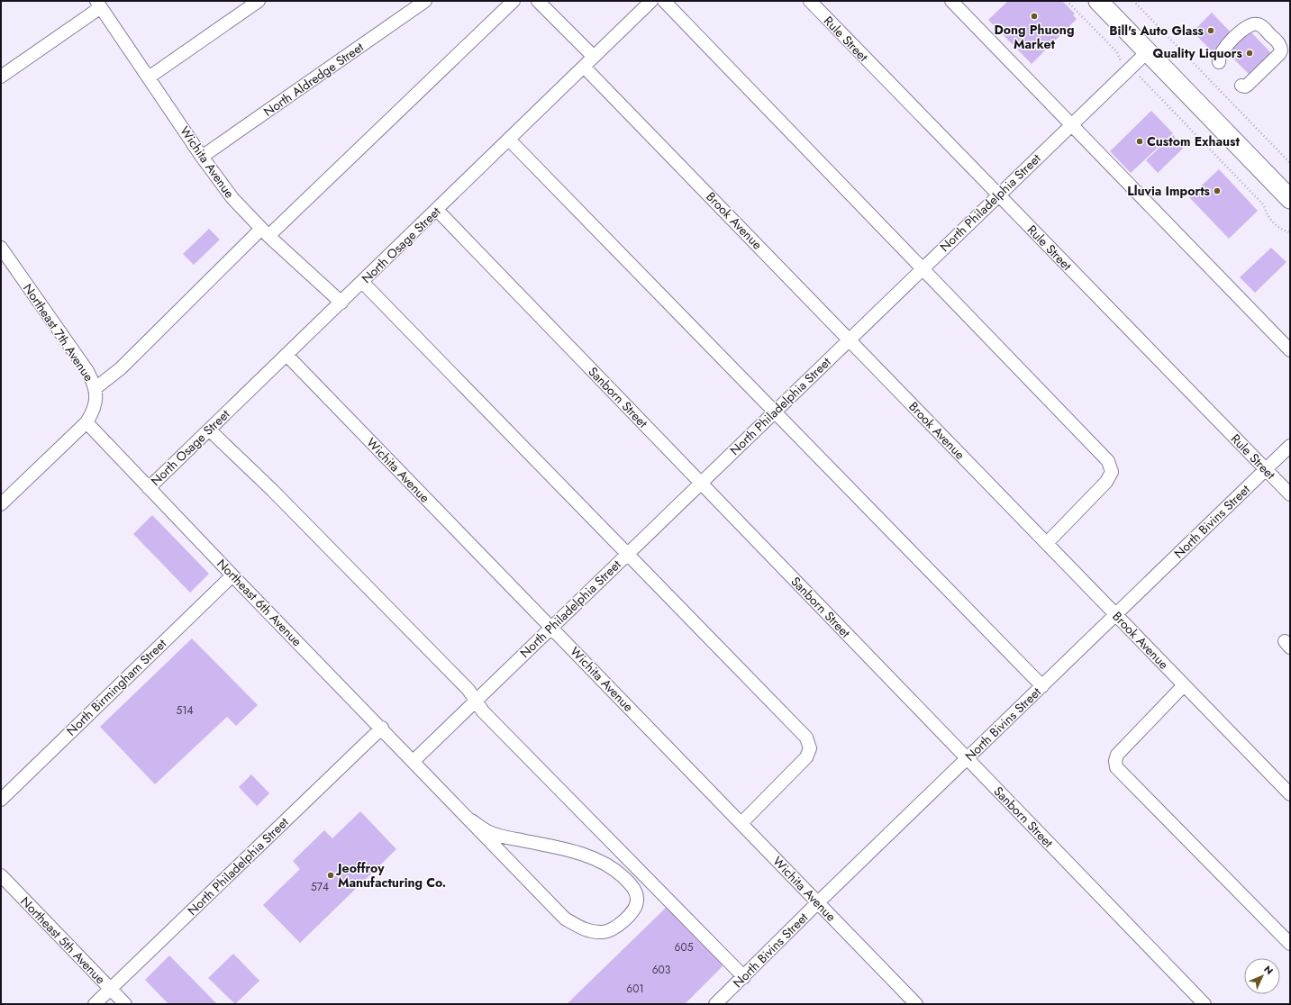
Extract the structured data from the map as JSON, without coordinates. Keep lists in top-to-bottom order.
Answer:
{
  "streets": {
    "street": [
      "Rule Street",
      "North Aldredge Street",
      "Wichita Avenue",
      "North Philadelphia Street",
      "Brook Avenue",
      "North Osage Street",
      "Northeast 7th Avenue",
      "Sanborn Street",
      "North Bivins Street",
      "Northeast 6th Avenue",
      "North Birmingham Street",
      "Northeast 5th Avenue"
    ]
  },
  "crossings": [
    ["Rule Street", "North Philadelphia Street"],
    ["Rule Street", "North Bivins Street"],
    ["North Aldredge Street", "Wichita Avenue"],
    ["Wichita Avenue", "North Philadelphia Street"],
    ["Wichita Avenue", "North Osage Street"],
    ["Wichita Avenue", "North Bivins Street"],
    ["North Philadelphia Street", "Brook Avenue"],
    ["North Philadelphia Street", "Sanborn Street"],
    ["North Philadelphia Street", "Northeast 6th Avenue"],
    ["North Philadelphia Street", "Northeast 5th Avenue"],
    ["Brook Avenue", "North Osage Street"],
    ["Brook Avenue", "North Bivins Street"],
    ["North Osage Street", "Sanborn Street"],
    ["North Osage Street", "Northeast 6th Avenue"],
    ["Northeast 7th Avenue", "Northeast 6th Avenue"],
    ["Sanborn Street", "North Bivins Street"],
    ["Northeast 6th Avenue", "North Birmingham Street"]
  ],
  "places": [
    "Dong Phuong Market",
    "Bill's Auto Glass",
    "Quality Liquors",
    "Custom Exhaust",
    "Lluvia Imports",
    "Jeoffroy Manufacturing Co."
  ],
  "house_numbers": [
    "514",
    "574",
    "605",
    "603",
    "601"
  ],
  "north": "top right"
}
